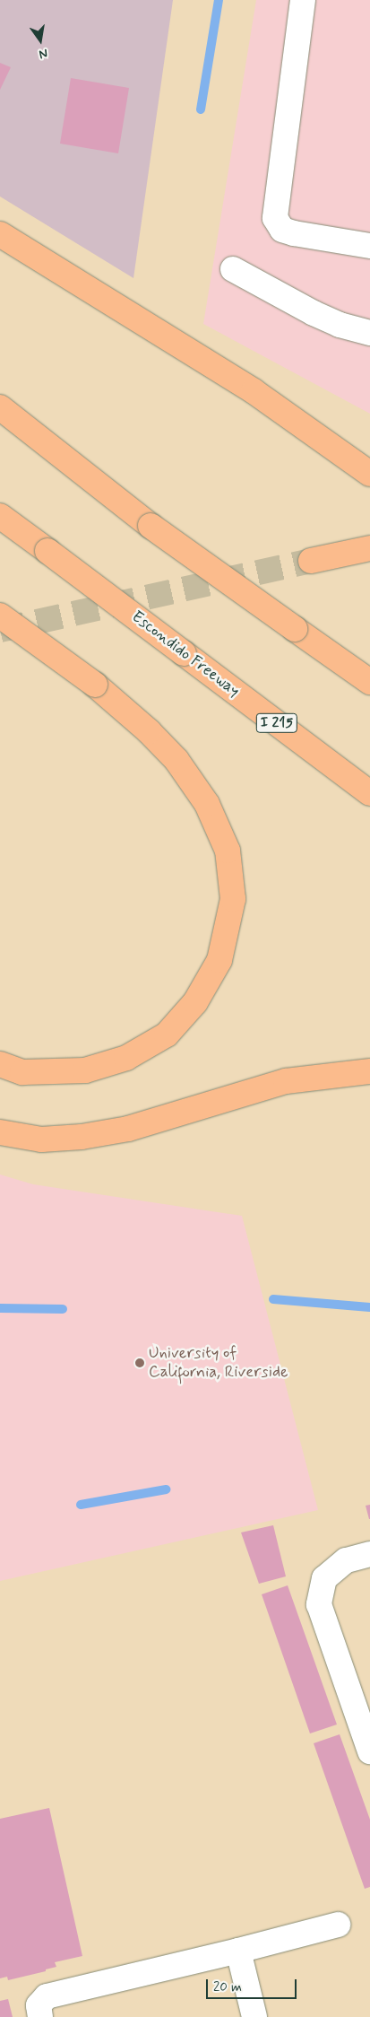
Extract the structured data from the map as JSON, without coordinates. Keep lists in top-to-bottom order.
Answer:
{
  "streets": {
    "main road": ["Escondido Freeway", "I 215"]
  },
  "places": ["University of California, Riverside"],
  "scale_bar": "20 m",
  "north": "bottom"
}
